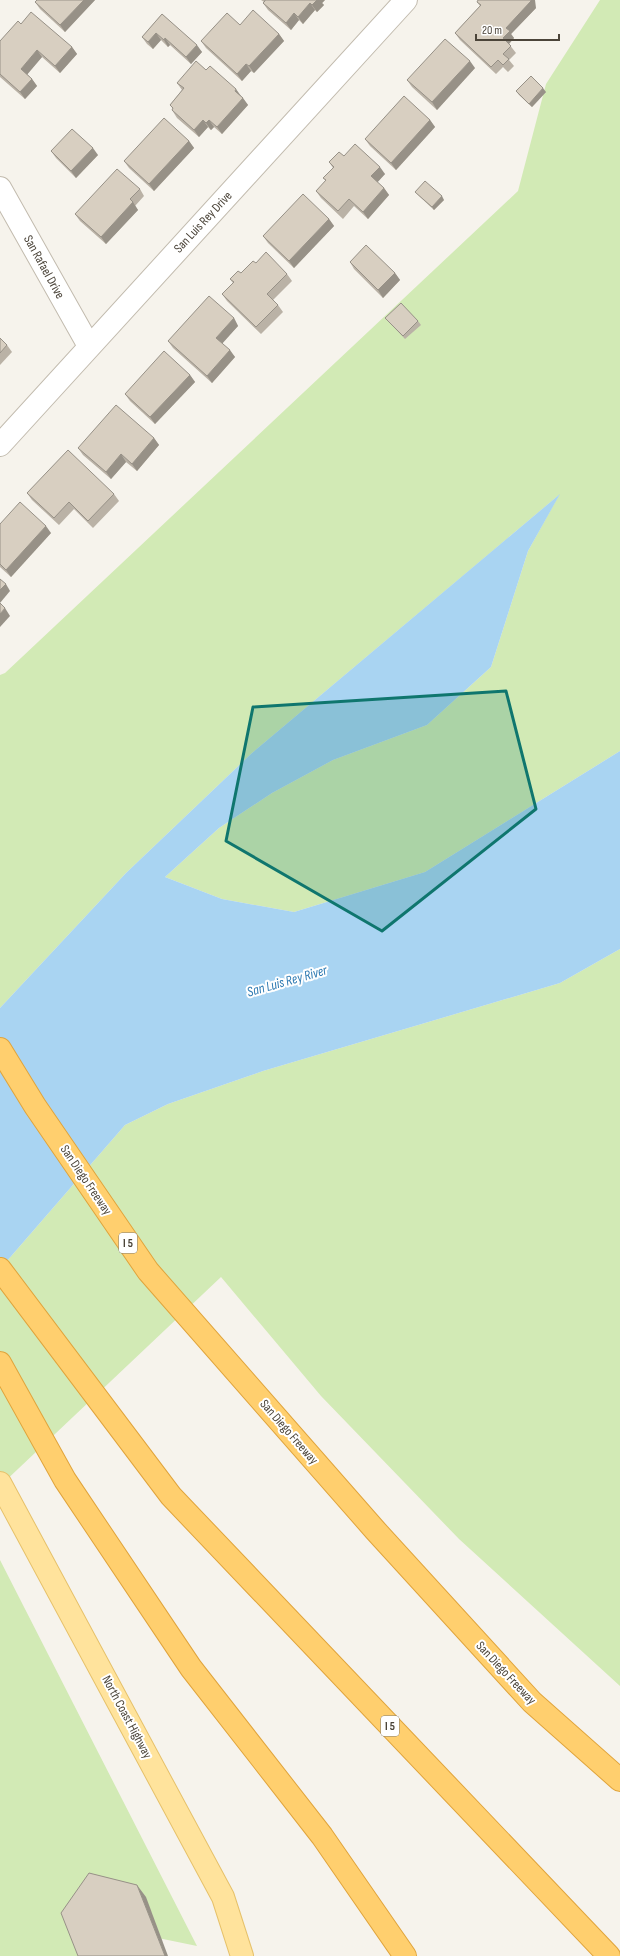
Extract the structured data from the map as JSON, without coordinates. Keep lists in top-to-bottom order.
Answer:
{
  "streets": {
    "highway": ["San Diego Freeway", "I 5"],
    "main road": ["North Coast Highway"],
    "street": ["San Luis Rey Drive", "San Rafael Drive"]
  },
  "crossings": [
    ["San Luis Rey Drive", "San Rafael Drive"]
  ],
  "water": ["San Luis Rey River"],
  "scale_bar": "20 m"
}
